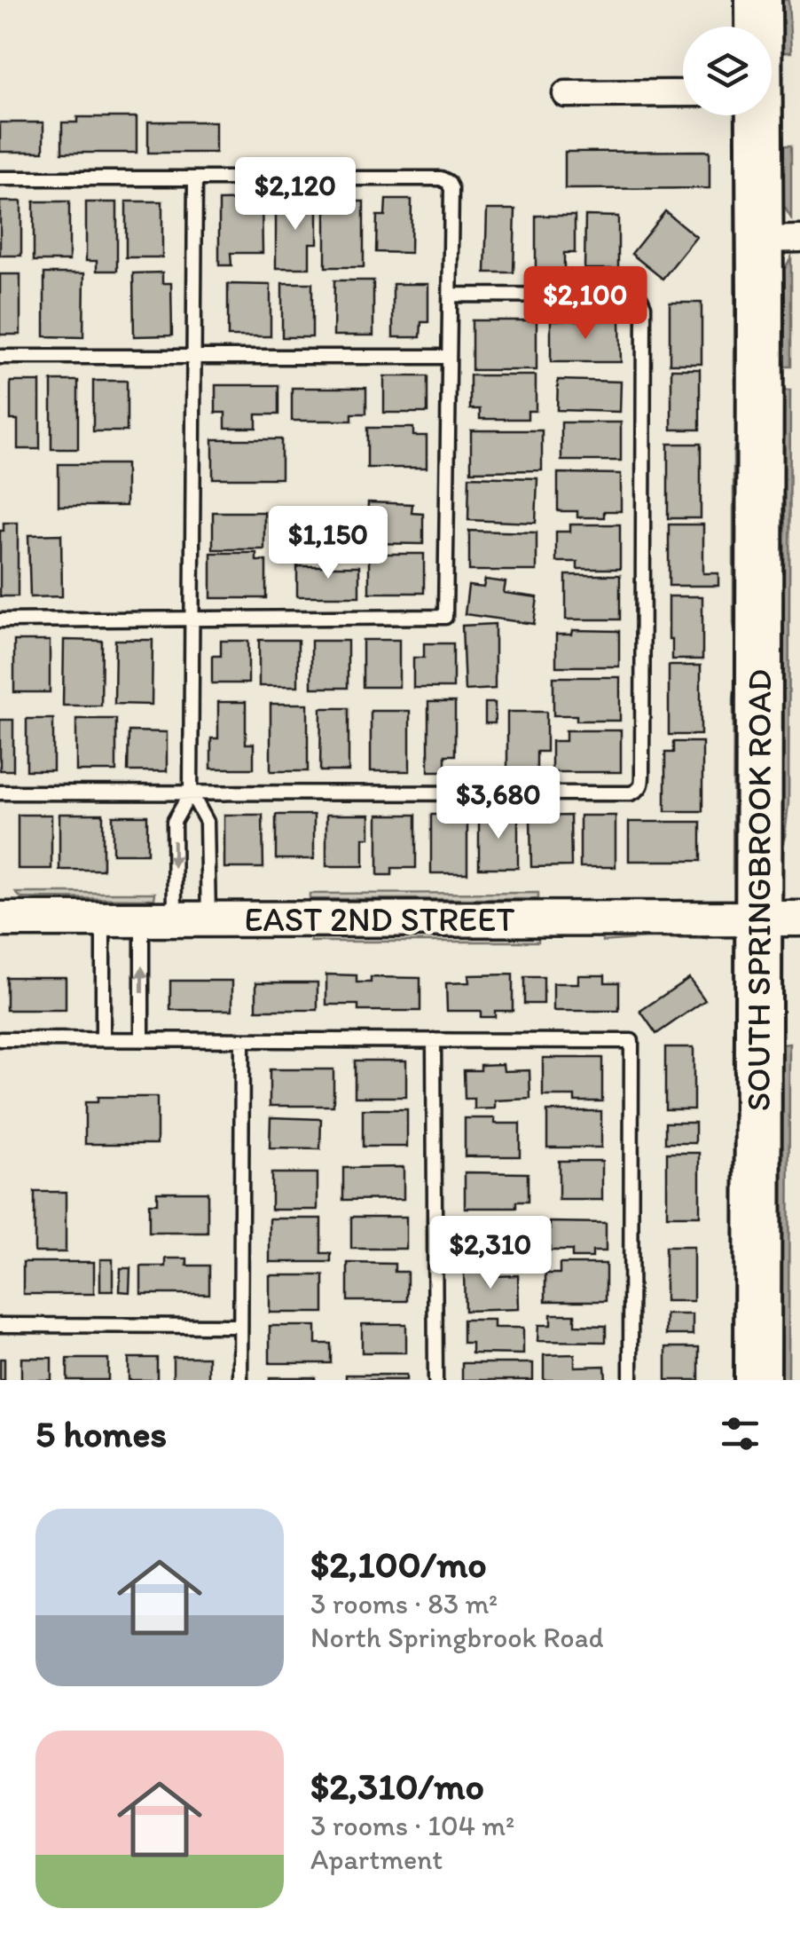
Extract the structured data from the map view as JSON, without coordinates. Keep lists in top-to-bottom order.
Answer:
{
  "streets": {
    "highway": ["SOUTH SPRINGBROOK ROAD"],
    "street": ["EAST 2ND STREET"]
  },
  "crossings": [
    ["SOUTH SPRINGBROOK ROAD", "EAST 2ND STREET"]
  ],
  "page": {
    "price": [
      "$2,120",
      "$2,100",
      "$1,150",
      "$3,680",
      "$2,310"
    ],
    "heading": "5 homes",
    "list": [
      {
        "name": "$2,100/mo",
        "note": "3 rooms · 83 m² · North Springbrook Road"
      },
      {
        "name": "$2,310/mo",
        "note": "3 rooms · 104 m² · Apartment"
      }
    ]
  }
}
